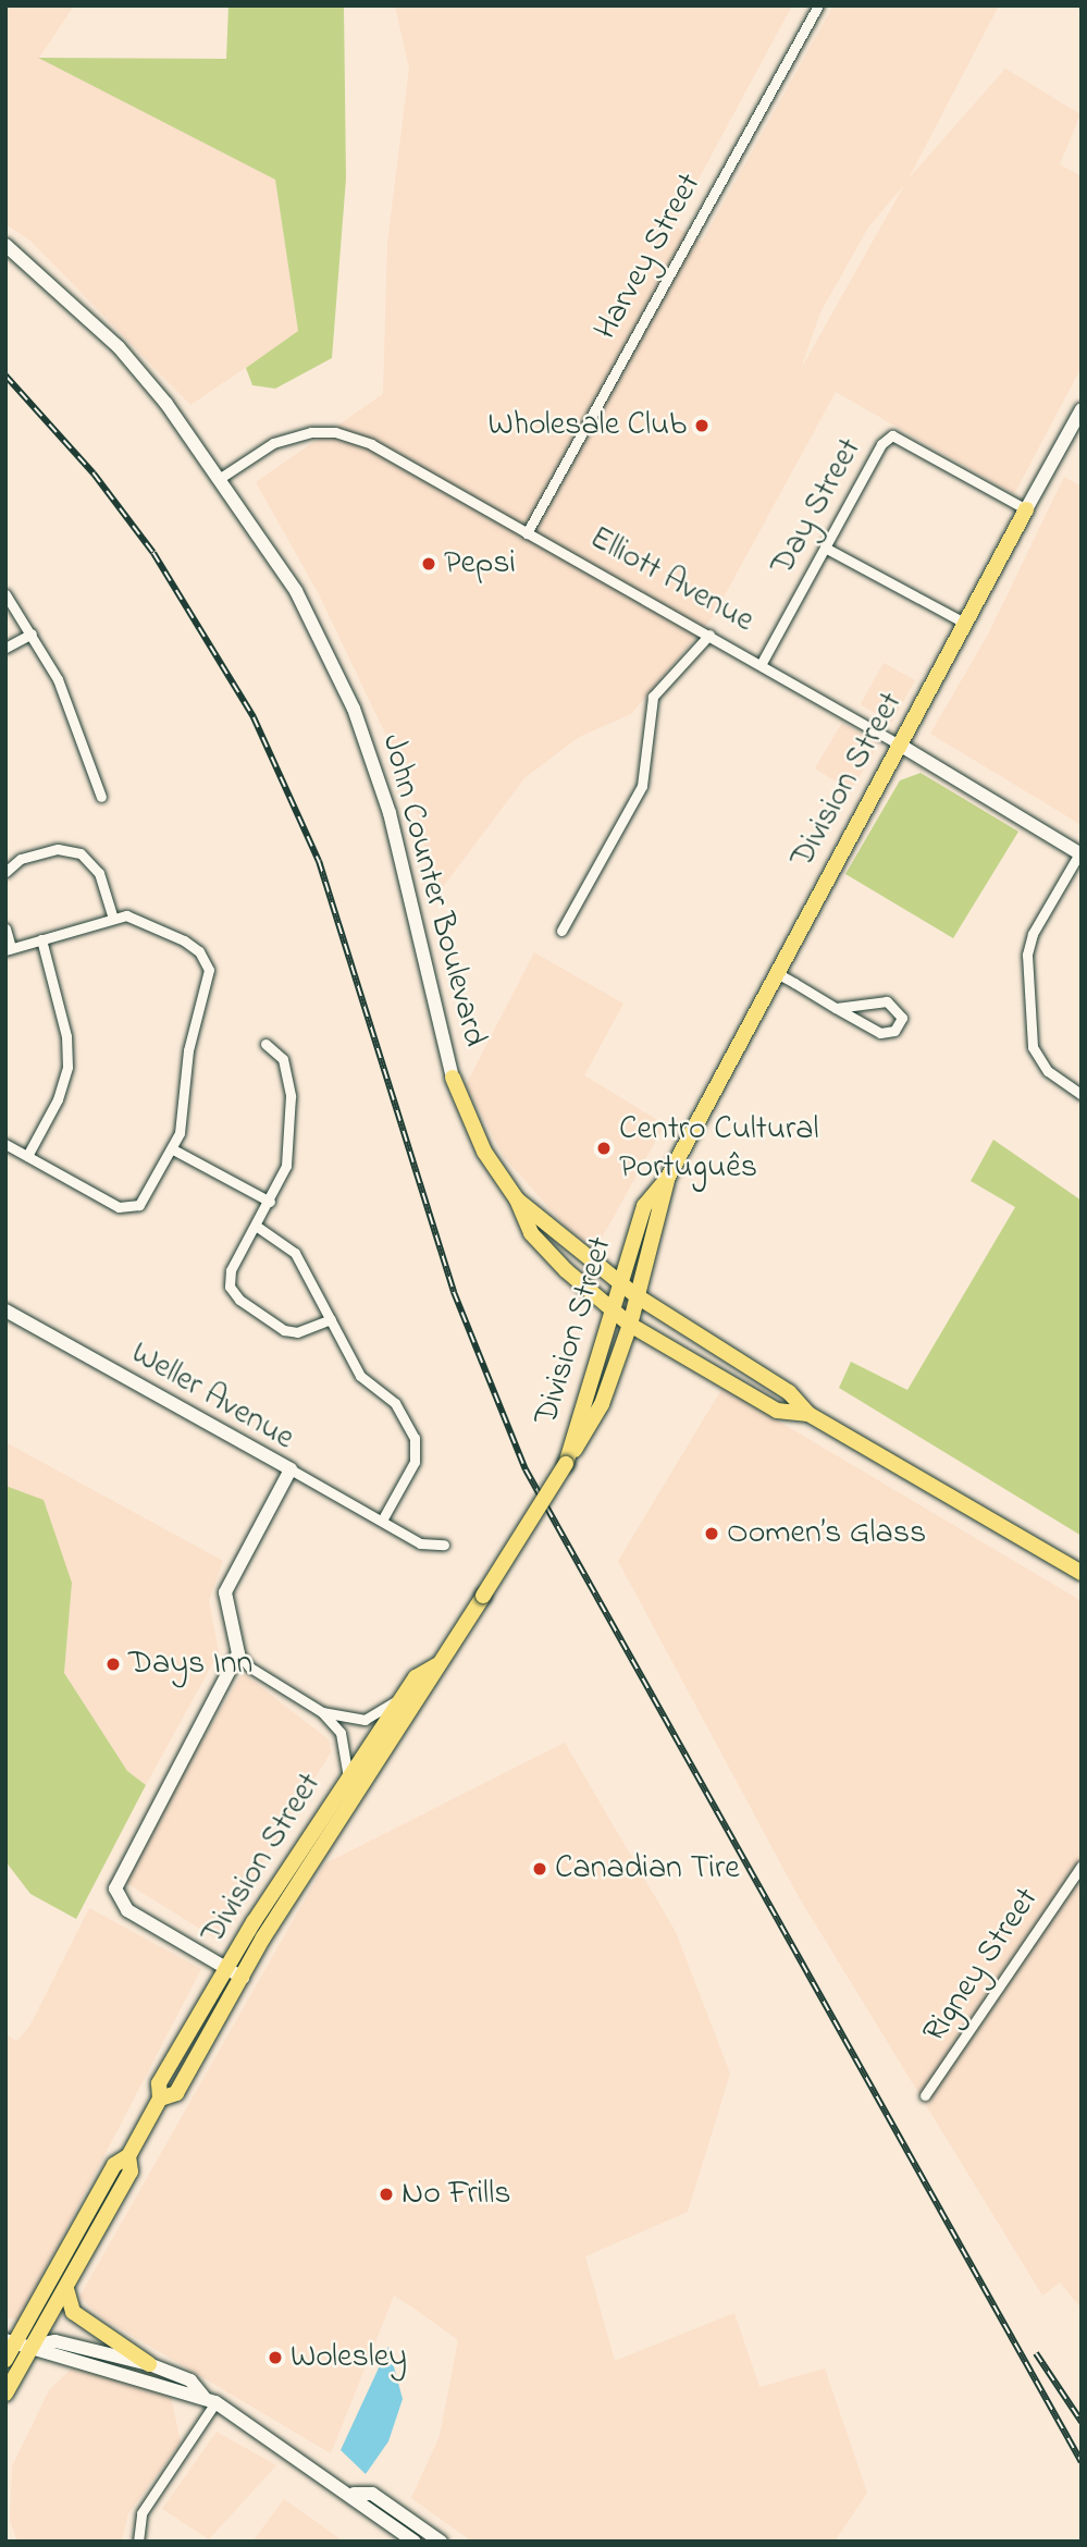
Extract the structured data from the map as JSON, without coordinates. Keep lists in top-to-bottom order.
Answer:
{
  "streets": {
    "main road": ["Division Street", "John Counter Boulevard"],
    "street": [
      "Harvey Street",
      "Day Street",
      "Elliott Avenue",
      "Weller Avenue",
      "Rigney Street"
    ]
  },
  "crossings": [
    ["Harvey Street", "Elliott Avenue"],
    ["Day Street", "Elliott Avenue"],
    ["Day Street", "Division Street"],
    ["Elliott Avenue", "Division Street"],
    ["Elliott Avenue", "John Counter Boulevard"]
  ],
  "places": [
    "Wholesale Club",
    "Pepsi",
    "Centro Cultural Português",
    "Oomen’s Glass",
    "Days Inn",
    "Canadian Tire",
    "No Frills",
    "Wolesley"
  ]
}
